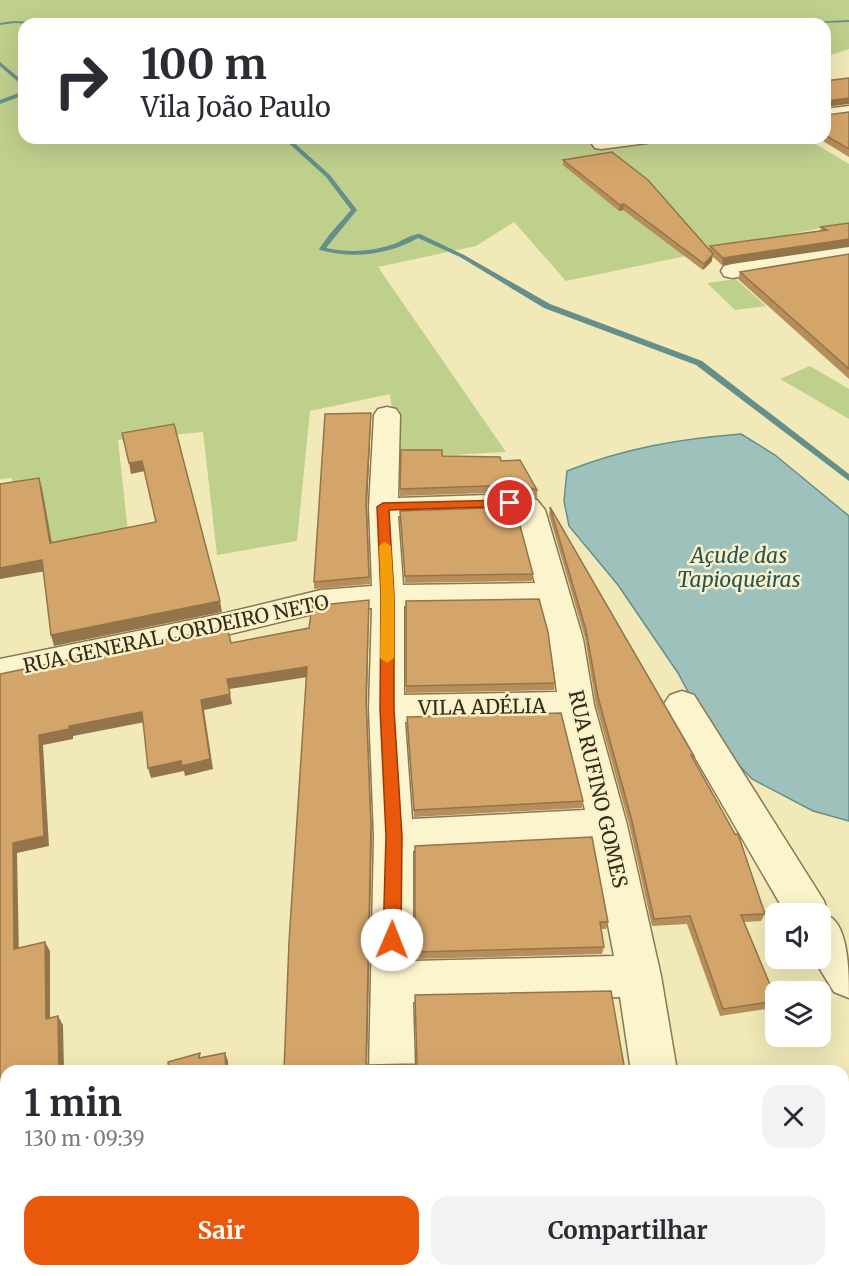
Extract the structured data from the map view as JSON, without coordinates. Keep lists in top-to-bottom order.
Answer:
{
  "streets": {
    "street": ["RUA GENERAL CORDEIRO NETO", "VILA ADÉLIA", "RUA RUFINO GOMES"]
  },
  "crossings": [
    ["RUA GENERAL CORDEIRO NETO", "RUA RUFINO GOMES"],
    ["VILA ADÉLIA", "RUA RUFINO GOMES"]
  ],
  "water": ["Açude das Tapioqueiras"],
  "page": {
    "turn": ["100 m", "Vila João Paulo"],
    "heading": ["1 min", "130 m · 09:39"],
    "buttons": ["Sair", "Compartilhar"]
  }
}
